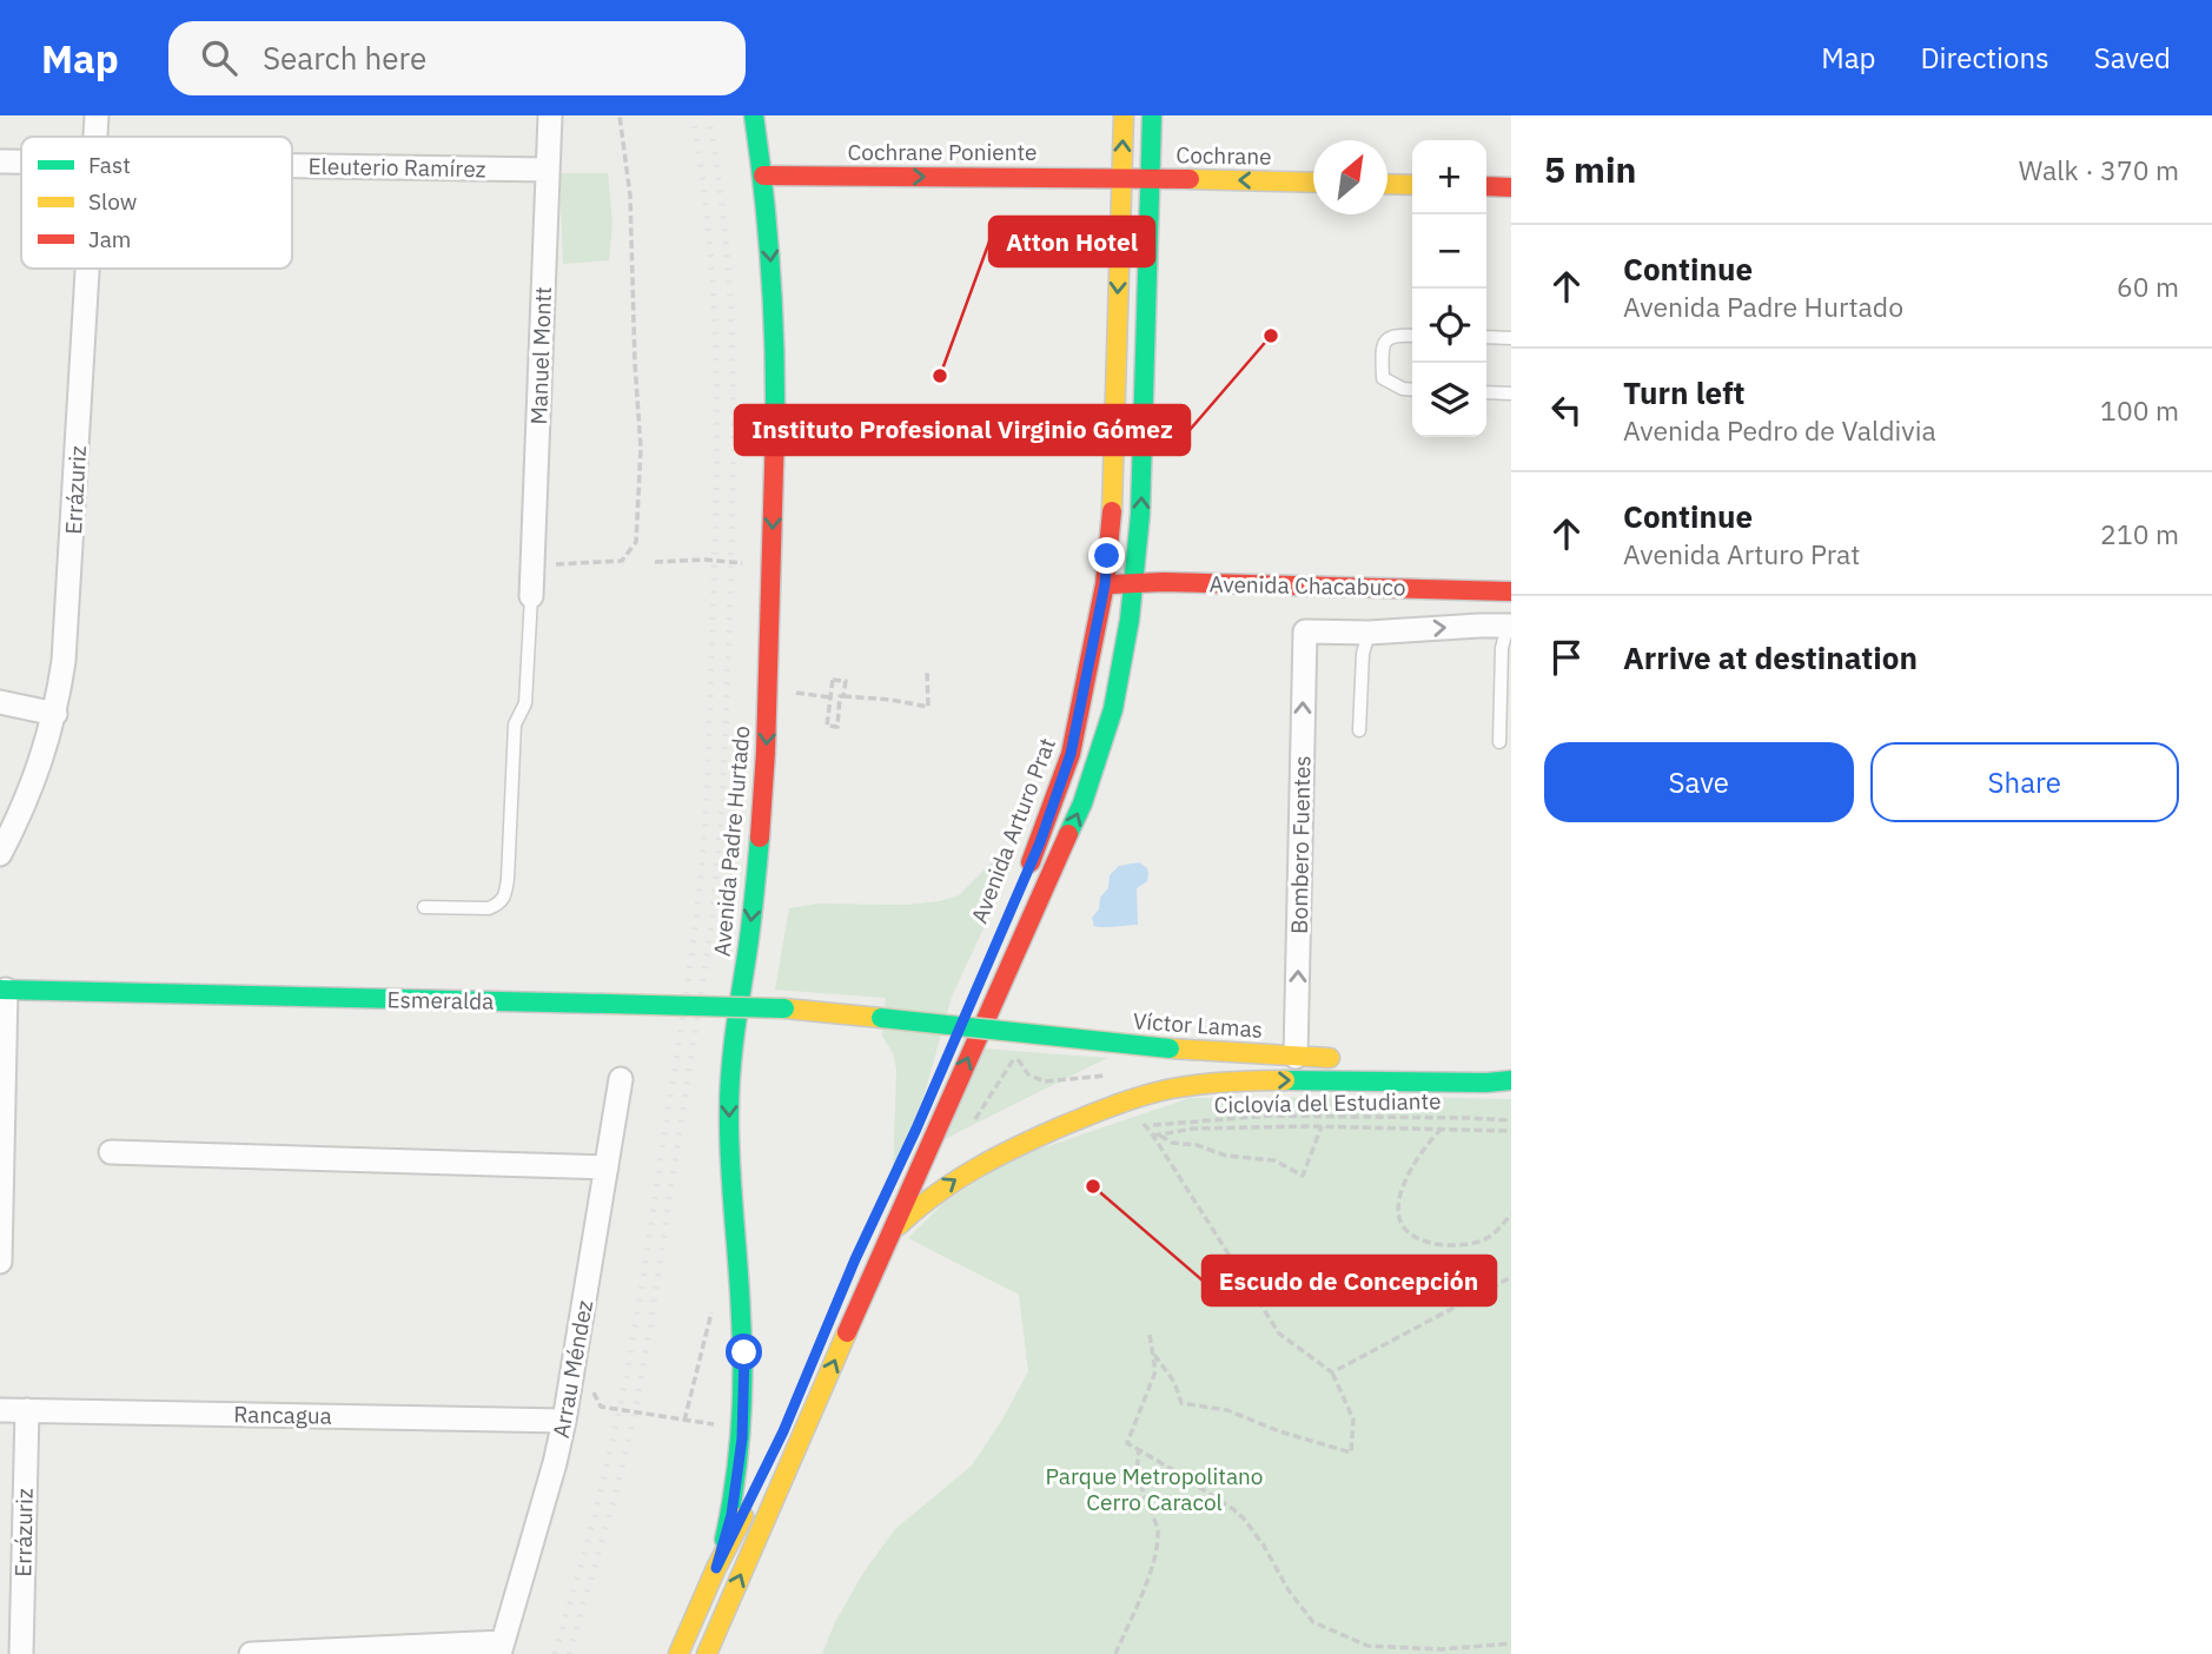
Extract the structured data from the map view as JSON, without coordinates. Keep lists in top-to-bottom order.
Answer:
{
  "streets": {
    "main road": [
      "Cochrane Poniente",
      "Cochrane",
      "Avenida Chacabuco",
      "Avenida Arturo Prat",
      "Avenida Padre Hurtado",
      "Esmeralda",
      "Víctor Lamas"
    ],
    "street": [
      "Eleuterio Ramírez",
      "Manuel Montt",
      "Errázuriz",
      "Bombero Fuentes",
      "Arrau Méndez",
      "Rancagua"
    ],
    "path": ["Ciclovía del Estudiante"]
  },
  "crossings": [
    ["Cochrane Poniente", "Cochrane"],
    ["Cochrane Poniente", "Avenida Arturo Prat"],
    ["Cochrane Poniente", "Avenida Padre Hurtado"],
    ["Cochrane", "Avenida Arturo Prat"],
    ["Eleuterio Ramírez", "Manuel Montt"],
    ["Errázuriz", "Rancagua"],
    ["Avenida Chacabuco", "Avenida Arturo Prat"],
    ["Avenida Chacabuco", "Bombero Fuentes"],
    ["Bombero Fuentes", "Víctor Lamas"],
    ["Esmeralda", "Víctor Lamas"],
    ["Arrau Méndez", "Rancagua"]
  ],
  "one_way": ["Cochrane Poniente", "Cochrane", "Bombero Fuentes"],
  "parks": ["Parque Metropolitano Cerro Caracol"],
  "places": ["Instituto Profesional Virginio Gómez", "Atton Hotel", "Escudo de Concepción"],
  "legend": ["Fast", "Slow", "Jam"],
  "north": "top right",
  "page": {
    "header": "Map",
    "search": "Search here",
    "nav": ["Map", "Directions", "Saved"],
    "heading": ["5 min", "Walk · 370 m"],
    "map_buttons": ["+", "−"],
    "list": [
      ["Continue", "Avenida Padre Hurtado", "60 m"],
      ["Turn left", "Avenida Pedro de Valdivia", "100 m"],
      ["Continue", "Avenida Arturo Prat", "210 m"],
      "Arrive at destination"
    ],
    "buttons": ["Save", "Share"]
  }
}
